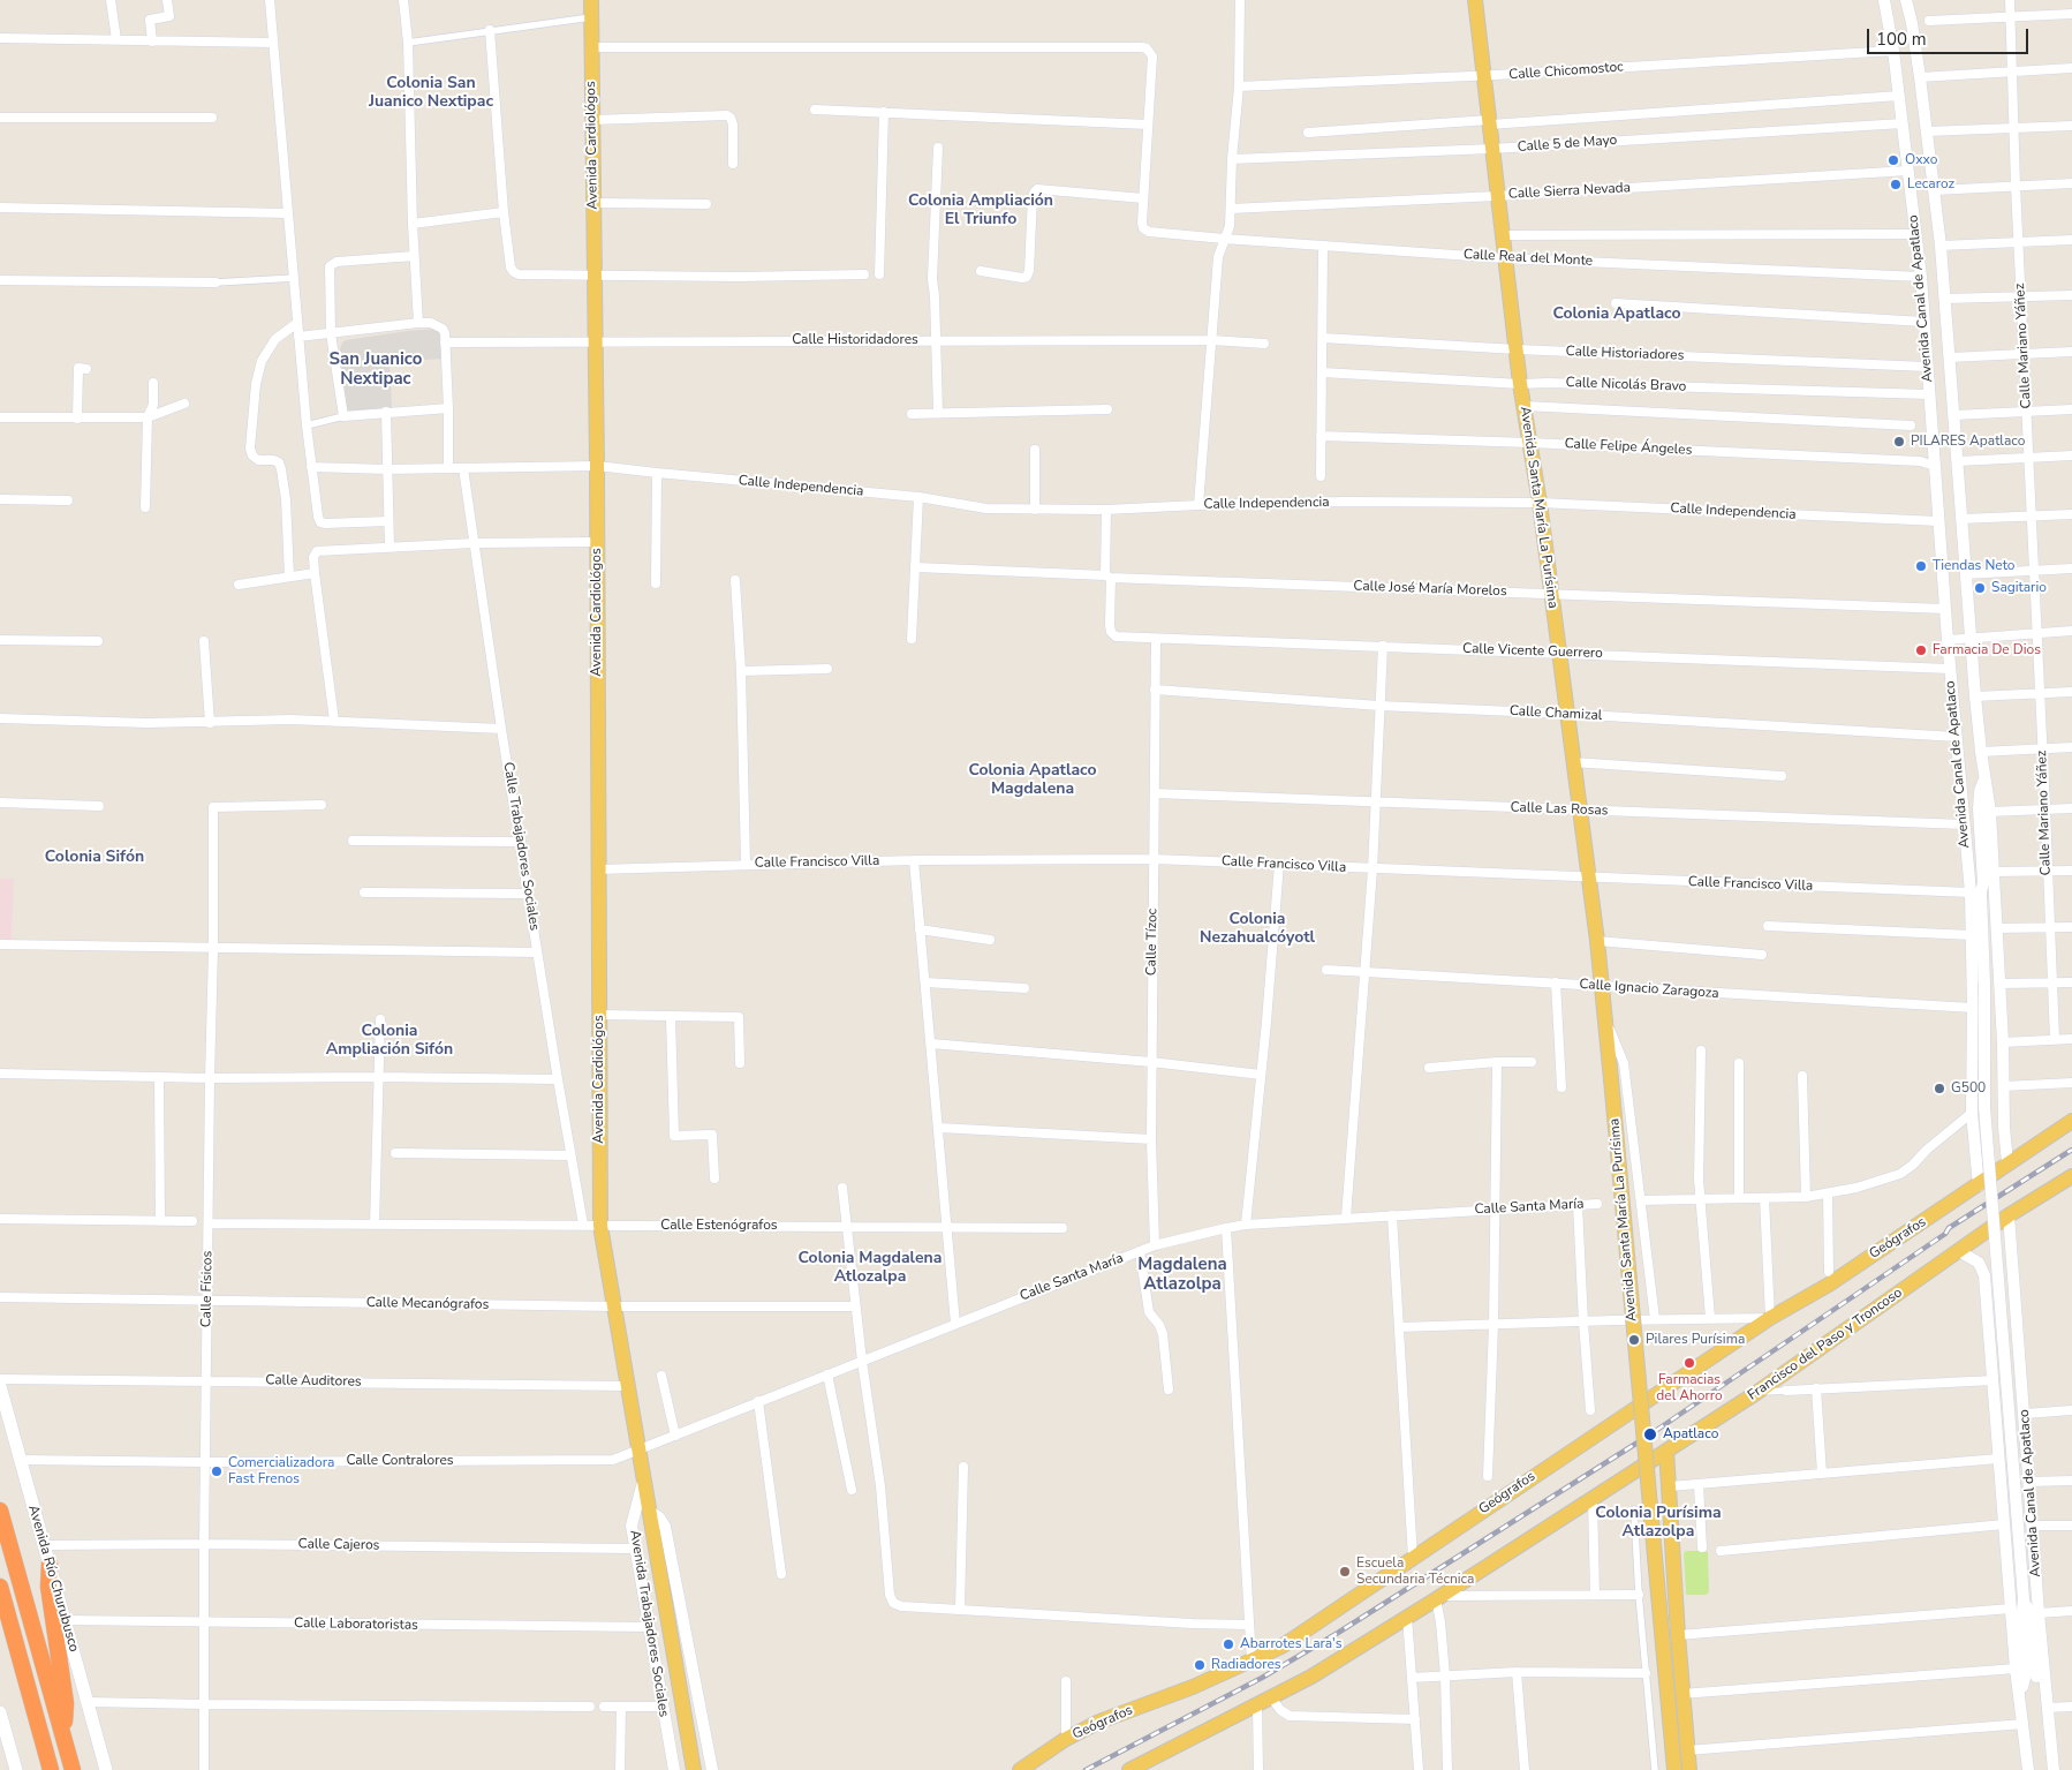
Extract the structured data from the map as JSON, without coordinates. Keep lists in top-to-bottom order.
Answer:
{
  "streets": {
    "main road": [
      "Avenida Cardiológos",
      "Avenida Santa María La Purísima",
      "Geógrafos",
      "Francisco del Paso y Troncoso",
      "Avenida Río Churubusco",
      "Avenida Trabajadores Sociales"
    ],
    "street": [
      "Calle Chicomostoc",
      "Calle 5 de Mayo",
      "Calle Sierra Nevada",
      "Calle Real del Monte",
      "Avenida Canal de Apatlaco",
      "Calle Historidadores",
      "Calle Mariano Yáñez",
      "Calle Historiadores",
      "Calle Nicolás Bravo",
      "Calle Felipe Ángeles",
      "Calle Independencia",
      "Calle José María Morelos",
      "Calle Vicente Guerrero",
      "Calle Chamizal",
      "Calle Las Rosas",
      "Calle Trabajadores Sociales",
      "Calle Francisco Villa",
      "Calle Tízoc",
      "Calle Ignacio Zaragoza",
      "Calle Santa María",
      "Calle Estenógrafos",
      "Calle Físicos",
      "Calle Mecanógrafos",
      "Calle Auditores",
      "Calle Contralores",
      "Calle Cajeros",
      "Calle Laboratoristas"
    ]
  },
  "crossings": [
    ["Calle Chicomostoc", "Avenida Canal de Apatlaco"],
    ["Calle Chicomostoc", "Avenida Santa María La Purísima"],
    ["Calle 5 de Mayo", "Avenida Canal de Apatlaco"],
    ["Calle 5 de Mayo", "Avenida Santa María La Purísima"],
    ["Avenida Cardiológos", "Calle Historidadores"],
    ["Avenida Cardiológos", "Calle Independencia"],
    ["Avenida Cardiológos", "Calle Francisco Villa"],
    ["Avenida Cardiológos", "Calle Estenógrafos"],
    ["Avenida Cardiológos", "Avenida Trabajadores Sociales"],
    ["Calle Sierra Nevada", "Avenida Canal de Apatlaco"],
    ["Calle Sierra Nevada", "Avenida Santa María La Purísima"],
    ["Calle Real del Monte", "Avenida Canal de Apatlaco"],
    ["Calle Real del Monte", "Avenida Santa María La Purísima"],
    ["Avenida Canal de Apatlaco", "Calle Historiadores"],
    ["Avenida Canal de Apatlaco", "Calle Nicolás Bravo"],
    ["Avenida Canal de Apatlaco", "Calle Felipe Ángeles"],
    ["Avenida Canal de Apatlaco", "Calle Independencia"],
    ["Avenida Canal de Apatlaco", "Calle José María Morelos"],
    ["Avenida Canal de Apatlaco", "Calle Vicente Guerrero"],
    ["Avenida Canal de Apatlaco", "Calle Chamizal"],
    ["Avenida Canal de Apatlaco", "Calle Las Rosas"],
    ["Avenida Canal de Apatlaco", "Calle Francisco Villa"],
    ["Avenida Canal de Apatlaco", "Calle Ignacio Zaragoza"],
    ["Avenida Canal de Apatlaco", "Geógrafos"],
    ["Avenida Canal de Apatlaco", "Francisco del Paso y Troncoso"],
    ["Calle Historiadores", "Avenida Santa María La Purísima"],
    ["Calle Nicolás Bravo", "Avenida Santa María La Purísima"],
    ["Calle Felipe Ángeles", "Avenida Santa María La Purísima"],
    ["Calle Independencia", "Avenida Santa María La Purísima"],
    ["Calle Independencia", "Calle Trabajadores Sociales"],
    ["Avenida Santa María La Purísima", "Calle José María Morelos"],
    ["Avenida Santa María La Purísima", "Calle Vicente Guerrero"],
    ["Avenida Santa María La Purísima", "Calle Chamizal"],
    ["Avenida Santa María La Purísima", "Calle Las Rosas"],
    ["Avenida Santa María La Purísima", "Calle Francisco Villa"],
    ["Avenida Santa María La Purísima", "Calle Ignacio Zaragoza"],
    ["Calle José María Morelos", "Calle Vicente Guerrero"],
    ["Calle Vicente Guerrero", "Calle Tízoc"],
    ["Calle Chamizal", "Calle Tízoc"],
    ["Calle Las Rosas", "Calle Tízoc"],
    ["Calle Trabajadores Sociales", "Calle Estenógrafos"],
    ["Calle Francisco Villa", "Calle Tízoc"],
    ["Calle Tízoc", "Calle Santa María"],
    ["Calle Santa María", "Calle Contralores"],
    ["Calle Santa María", "Avenida Trabajadores Sociales"],
    ["Calle Estenógrafos", "Calle Físicos"],
    ["Calle Estenógrafos", "Avenida Trabajadores Sociales"],
    ["Calle Físicos", "Calle Mecanógrafos"],
    ["Calle Físicos", "Calle Auditores"],
    ["Calle Físicos", "Calle Contralores"],
    ["Calle Físicos", "Calle Cajeros"],
    ["Calle Físicos", "Calle Laboratoristas"],
    ["Calle Mecanógrafos", "Avenida Trabajadores Sociales"],
    ["Calle Auditores", "Avenida Trabajadores Sociales"],
    ["Calle Contralores", "Avenida Río Churubusco"],
    ["Calle Contralores", "Avenida Trabajadores Sociales"],
    ["Calle Cajeros", "Avenida Río Churubusco"],
    ["Calle Cajeros", "Avenida Trabajadores Sociales"],
    ["Avenida Río Churubusco", "Calle Laboratoristas"],
    ["Avenida Trabajadores Sociales", "Calle Laboratoristas"]
  ],
  "districts": [
    "Colonia San Juanico Nextipac",
    "Colonia Ampliación El Triunfo",
    "Colonia Apatlaco",
    "San Juanico Nextipac",
    "Colonia Apatlaco Magdalena",
    "Colonia Sifón",
    "Colonia Nezahualcóyotl",
    "Colonia Ampliación Sifón",
    "Colonia Magdalena Atlozalpa",
    "Magdalena Atlazolpa",
    "Colonia Purísima Atlazolpa"
  ],
  "places": [
    "Oxxo",
    "Lecaroz",
    "PILARES Apatlaco",
    "Tiendas Neto",
    "Sagitario",
    "Farmacia De Dios",
    "G500",
    "Pilares Purísima",
    "Farmacias del Ahorro",
    "Apatlaco",
    "Comercializadora Fast Frenos",
    "Escuela Secundaria Técnica",
    "Abarrotes Lara's",
    "Radiadores"
  ],
  "scale_bar": "100 m"
}
